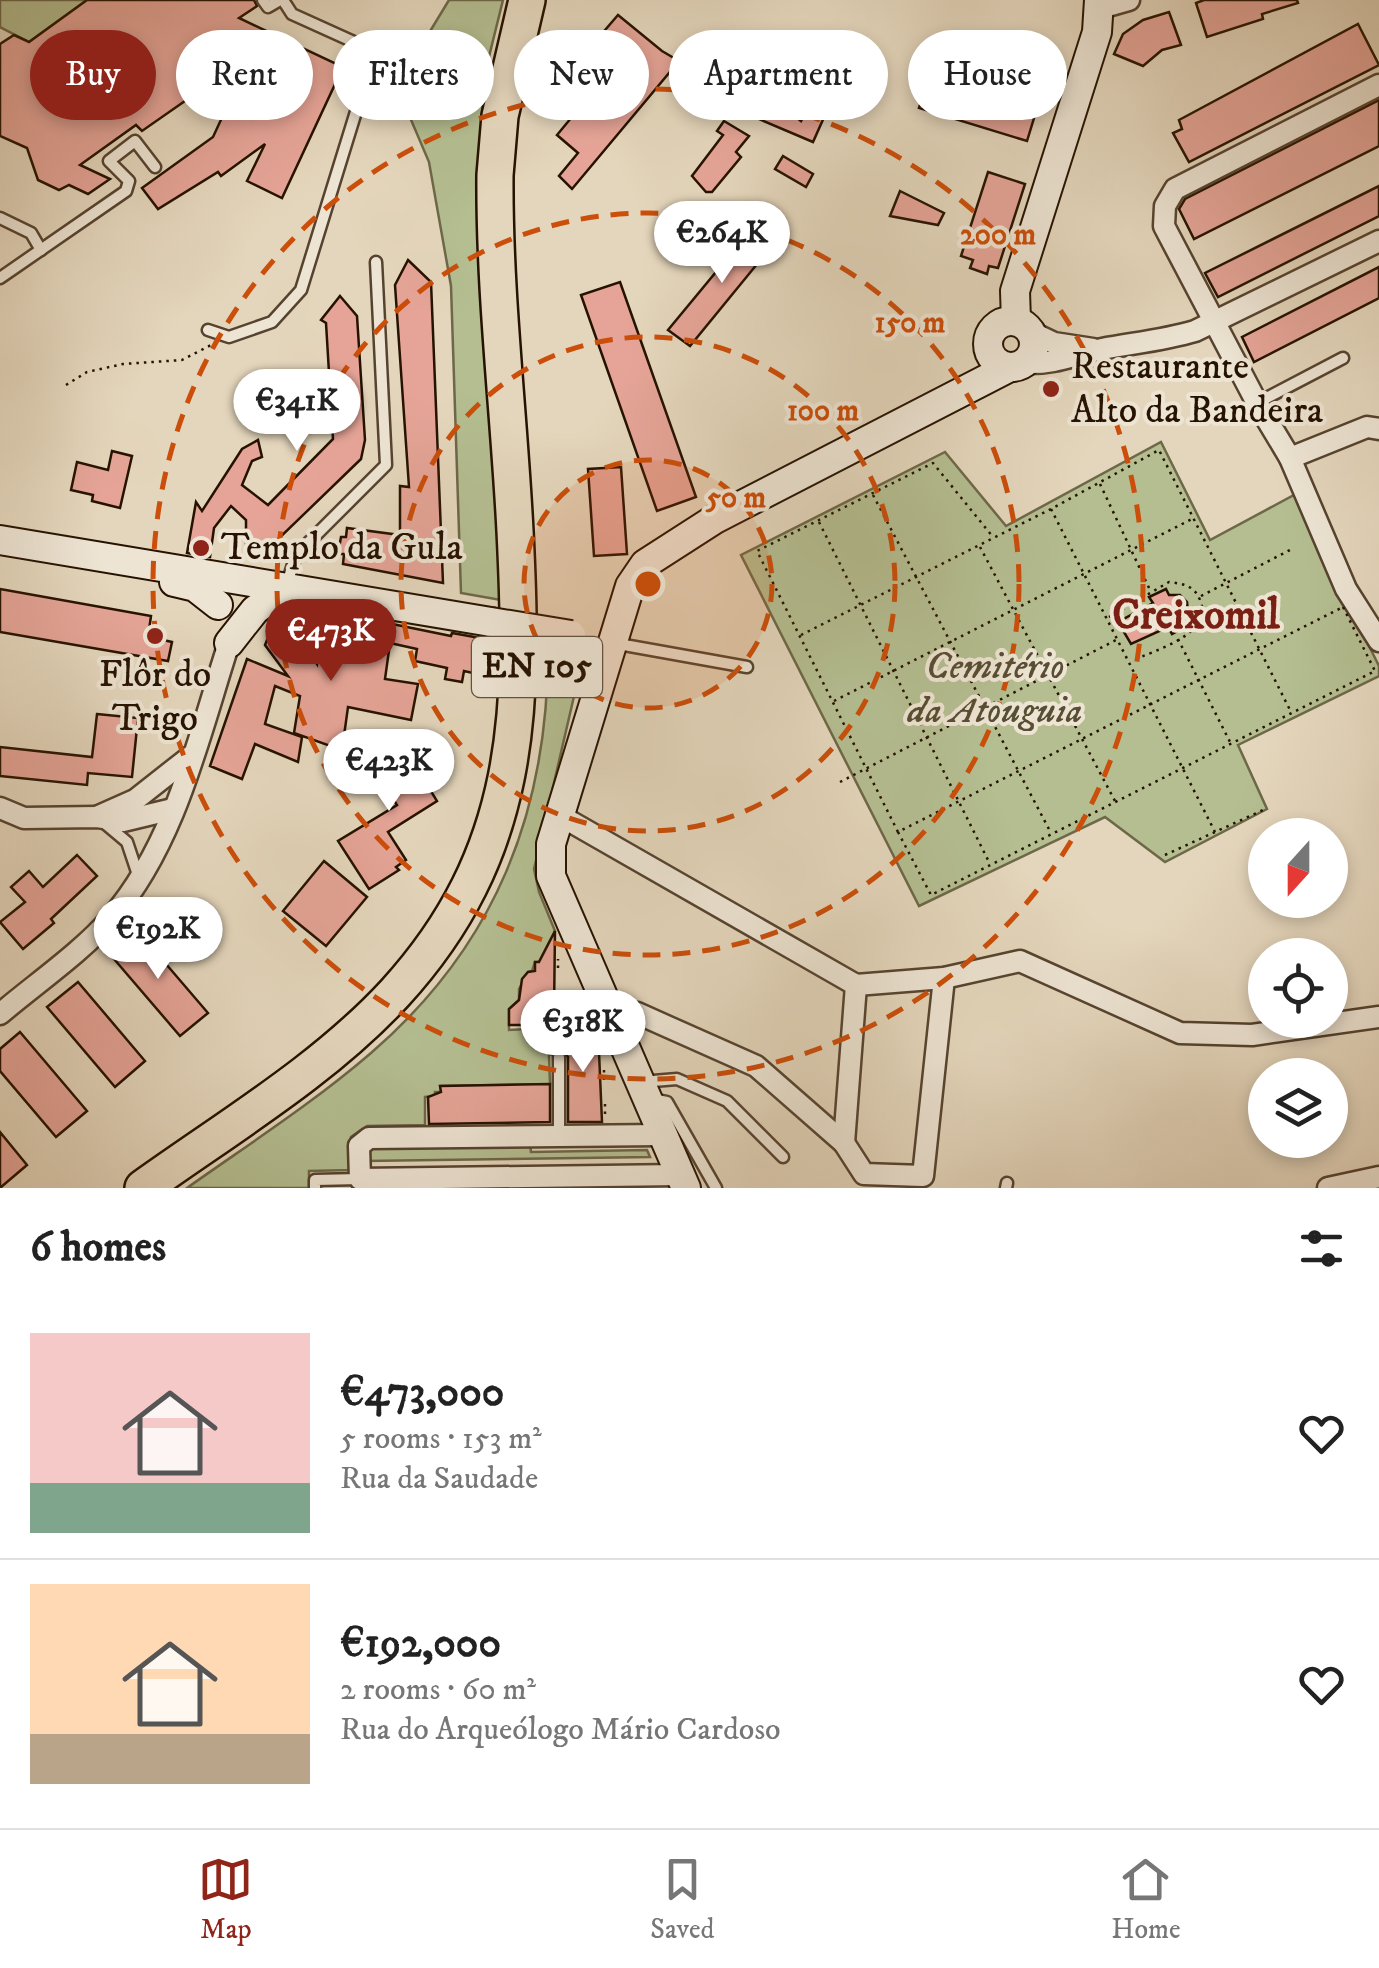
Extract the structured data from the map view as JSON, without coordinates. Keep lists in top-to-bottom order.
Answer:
{
  "streets": {
    "highway": ["EN 105"]
  },
  "districts": ["Creixomil"],
  "parks": ["Cemitério da Atouguia"],
  "places": ["Restaurante Alto da Bandeira", "Templo da Gula", "Flôr do Trigo"],
  "north": "bottom",
  "page": {
    "chip": [
      "Buy",
      "Rent",
      "Filters",
      "New",
      "Apartment",
      "House"
    ],
    "price": [
      "€264K",
      "€341K",
      "€473K",
      "€423K",
      "€192K",
      "€318K"
    ],
    "heading": "6 homes",
    "list": [
      {
        "name": "€473,000",
        "note": "5 rooms · 153 m² · Rua da Saudade"
      },
      {
        "name": "€192,000",
        "note": "2 rooms · 60 m² · Rua do Arqueólogo Mário Cardoso"
      }
    ],
    "tabs": ["Map", "Saved", "Home"]
  },
  "rings": [
    "200 m",
    "150 m",
    "100 m",
    "50 m"
  ]
}
